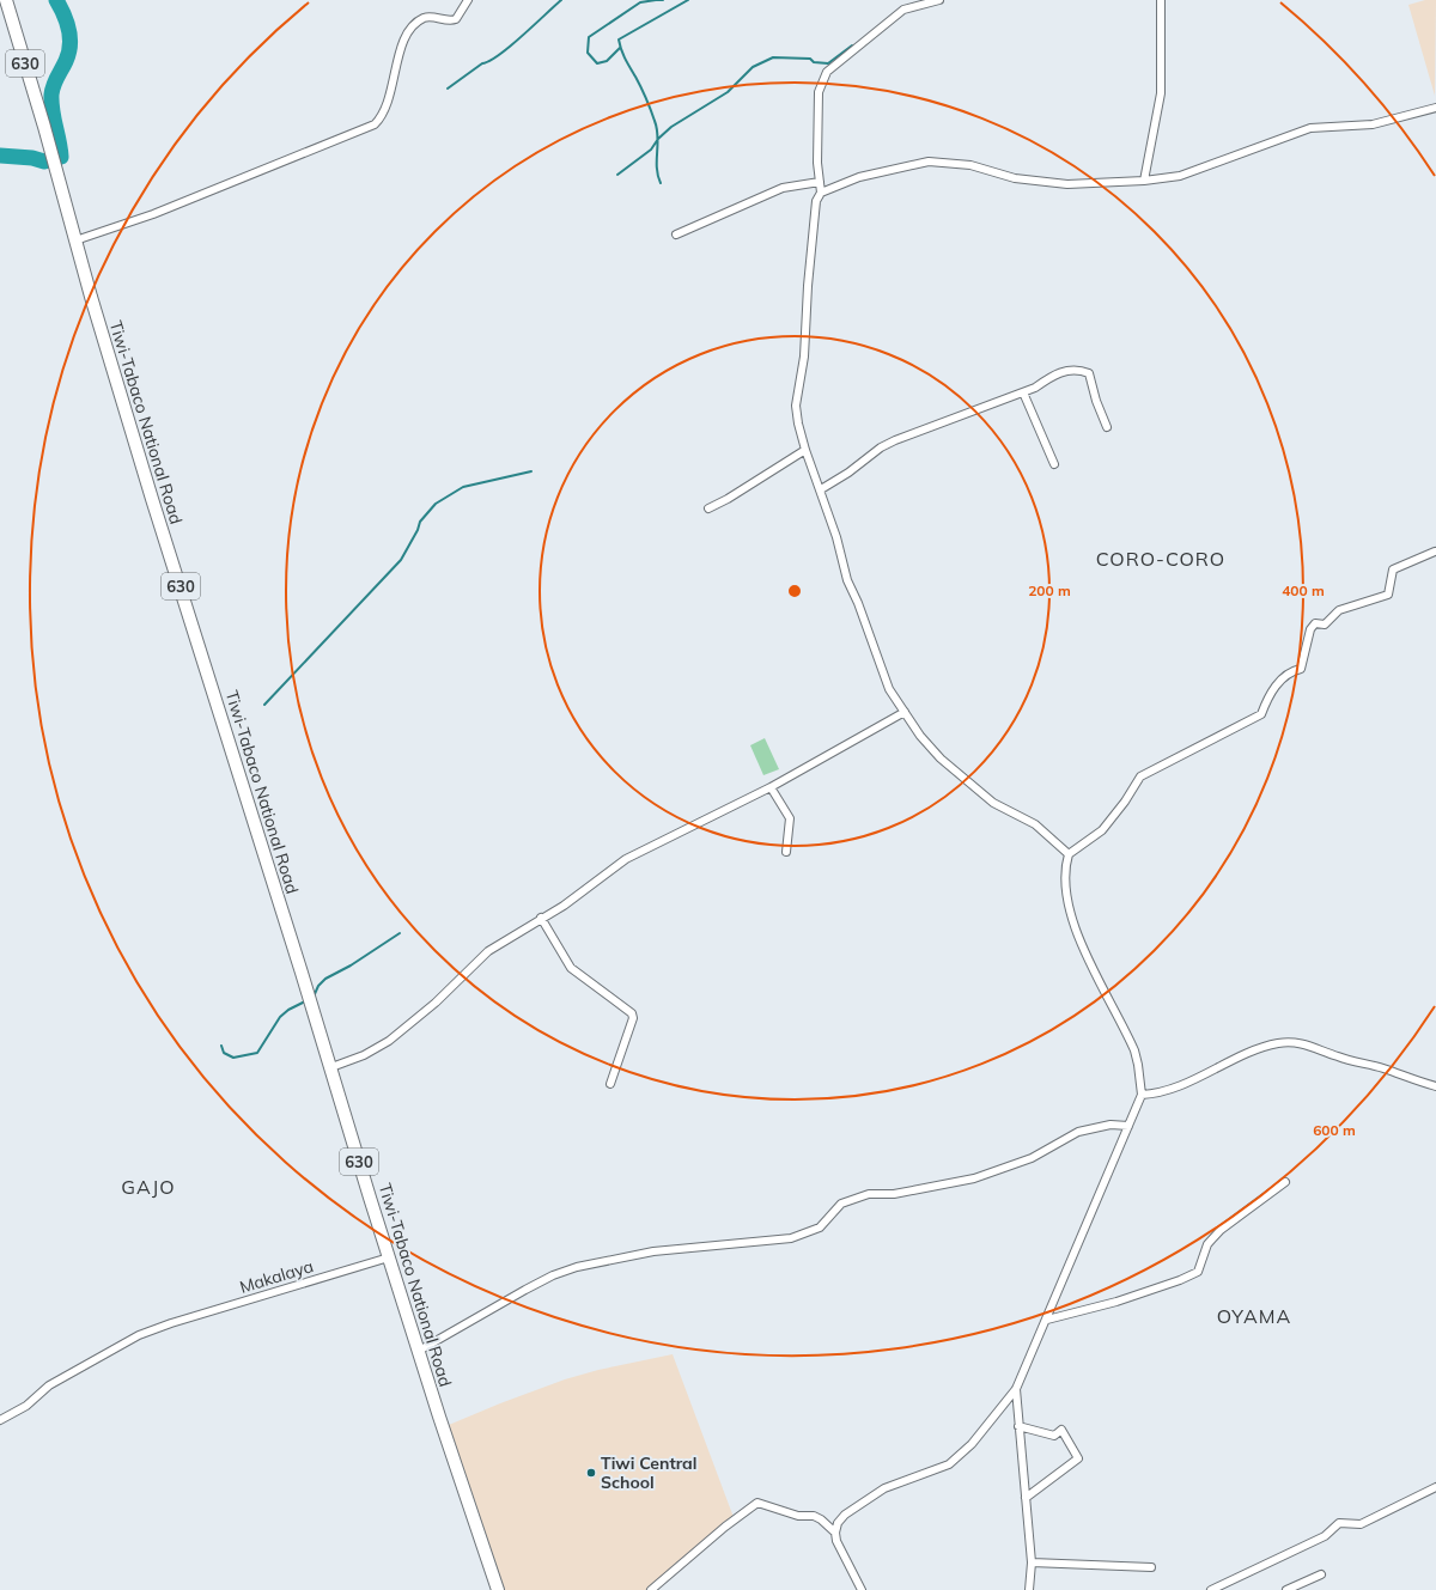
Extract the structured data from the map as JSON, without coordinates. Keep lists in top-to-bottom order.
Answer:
{
  "streets": {
    "main road": ["630", "Tiwi-Tabaco National Road"],
    "street": ["Makalaya"]
  },
  "crossings": [
    ["Tiwi-Tabaco National Road", "Makalaya"]
  ],
  "districts": ["CORO-CORO", "GAJO", "OYAMA"],
  "places": ["Tiwi Central School"],
  "rings": ["200 m", "400 m", "600 m"]
}
